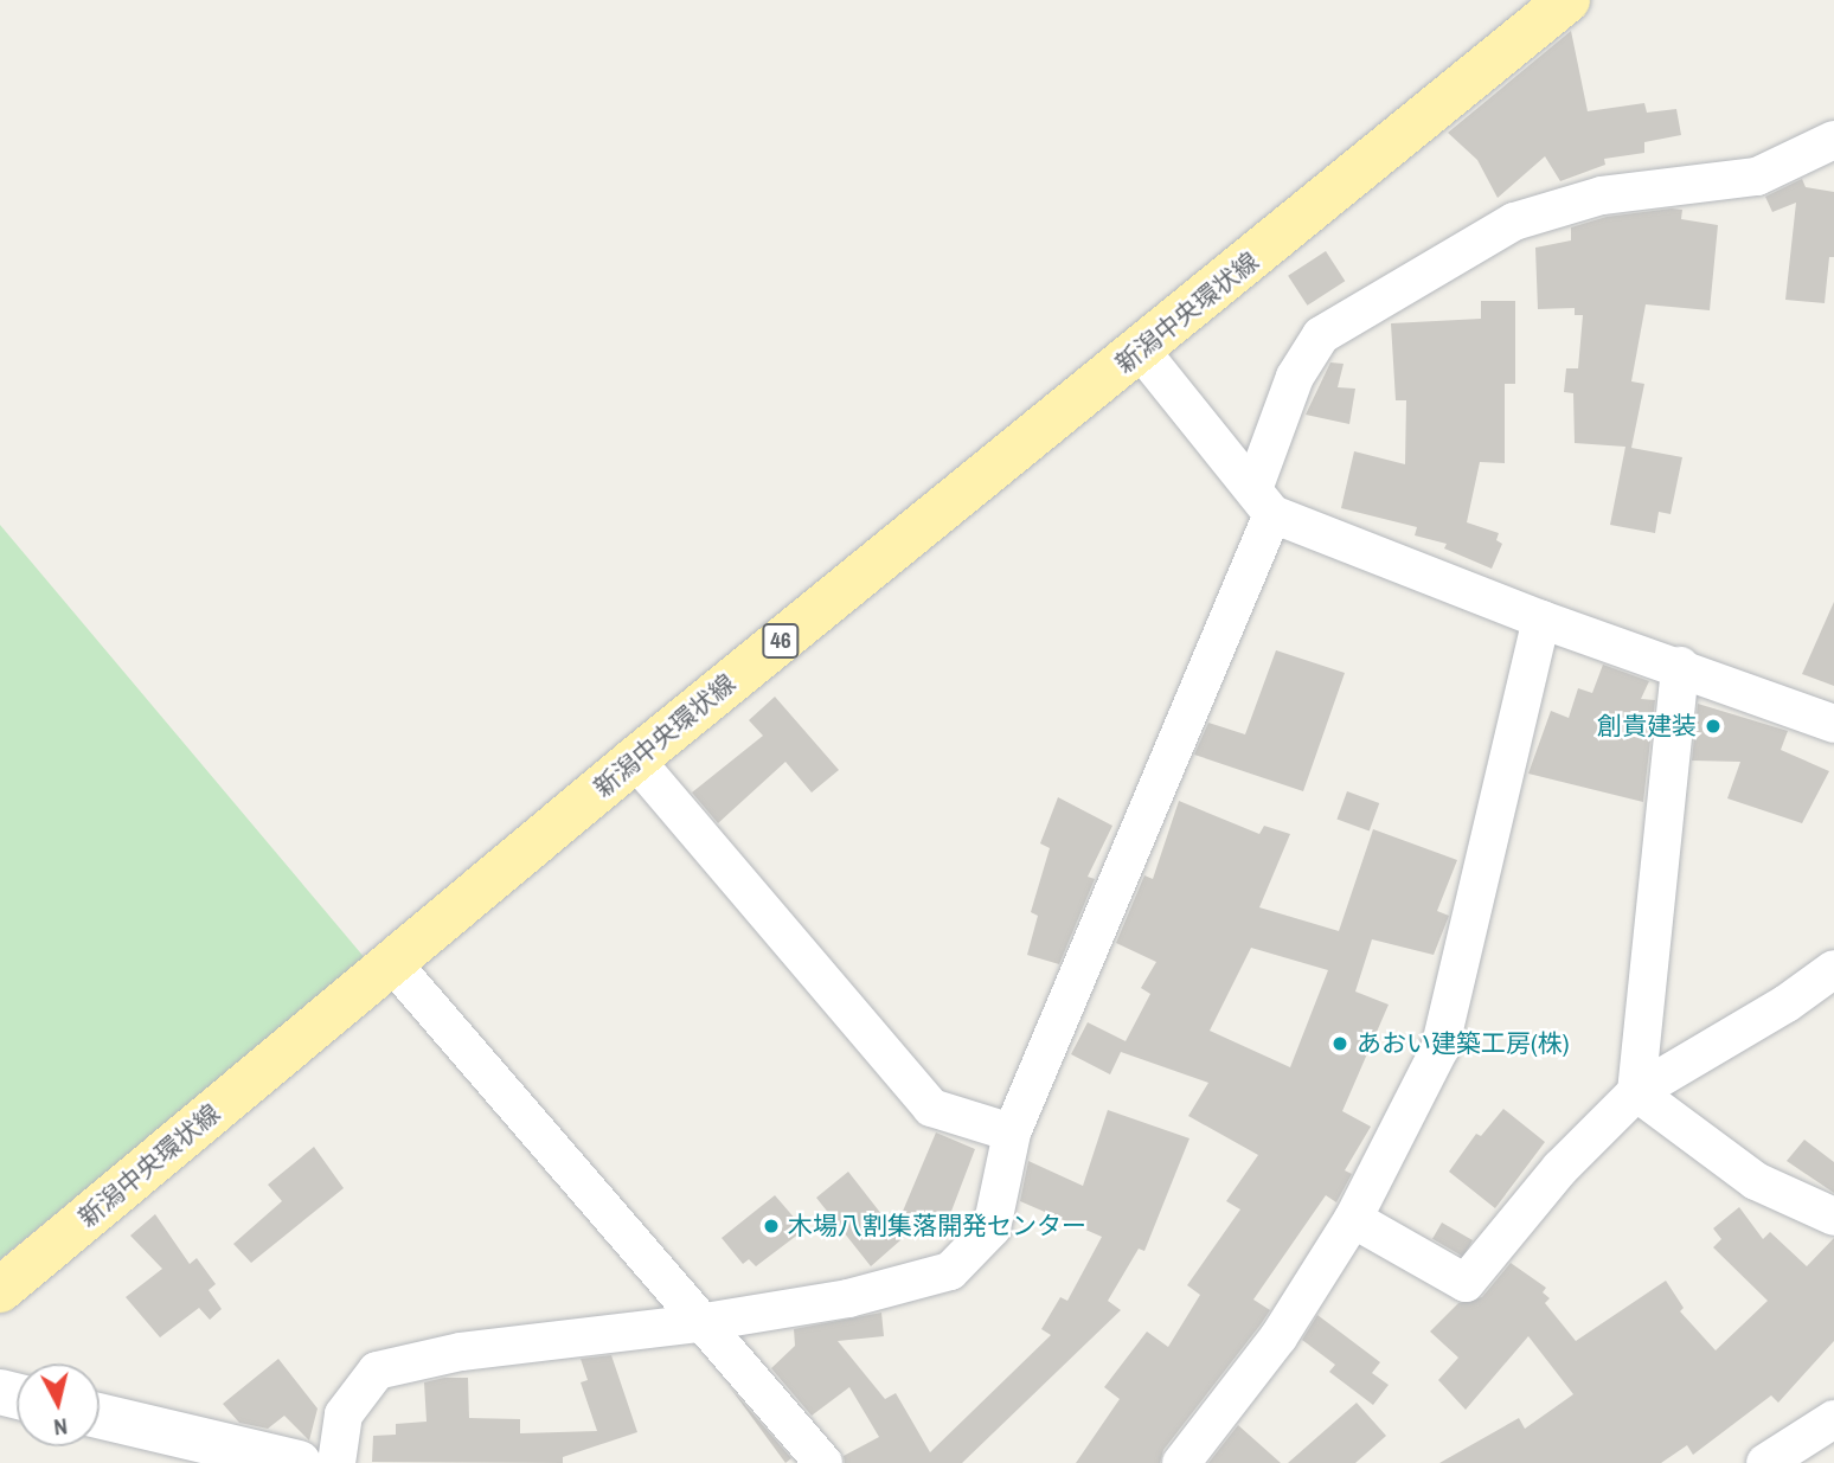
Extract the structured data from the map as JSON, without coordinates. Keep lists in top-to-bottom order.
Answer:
{
  "streets": {
    "main road": ["新潟中央環状線", "46"]
  },
  "places": ["創貴建装", "あおい建築工房(株)", "木場八割集落開発センター"],
  "north": "bottom"
}
